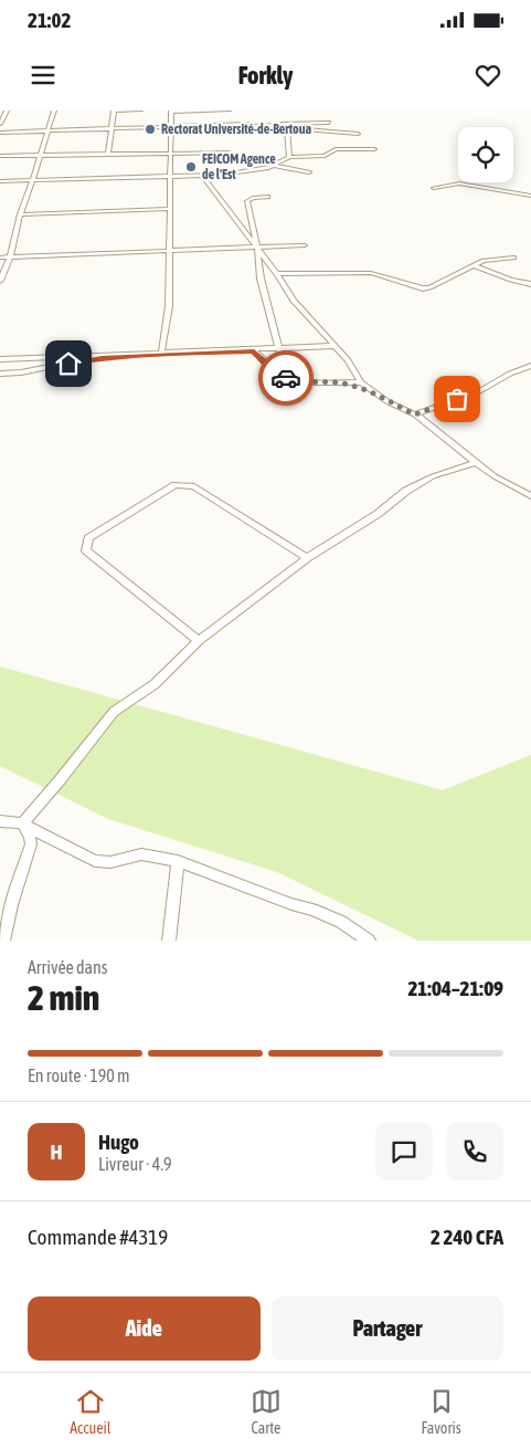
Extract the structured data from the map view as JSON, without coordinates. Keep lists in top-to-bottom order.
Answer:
{
  "places": ["Rectorat Université-de-Bertoua", "FEICOM Agence de l'Est"],
  "page": {
    "status": "21:02",
    "header": "Forkly",
    "heading": ["2 min", "Arrivée dans", "21:04–21:09"],
    "panel": [
      "Hugo",
      "Livreur · 4.9",
      "Commande #4319",
      "2 240 CFA"
    ],
    "bar": "En route · 190 m",
    "round": "H",
    "buttons": ["Aide", "Partager"],
    "tabs": ["Accueil", "Carte", "Favoris"]
  }
}
